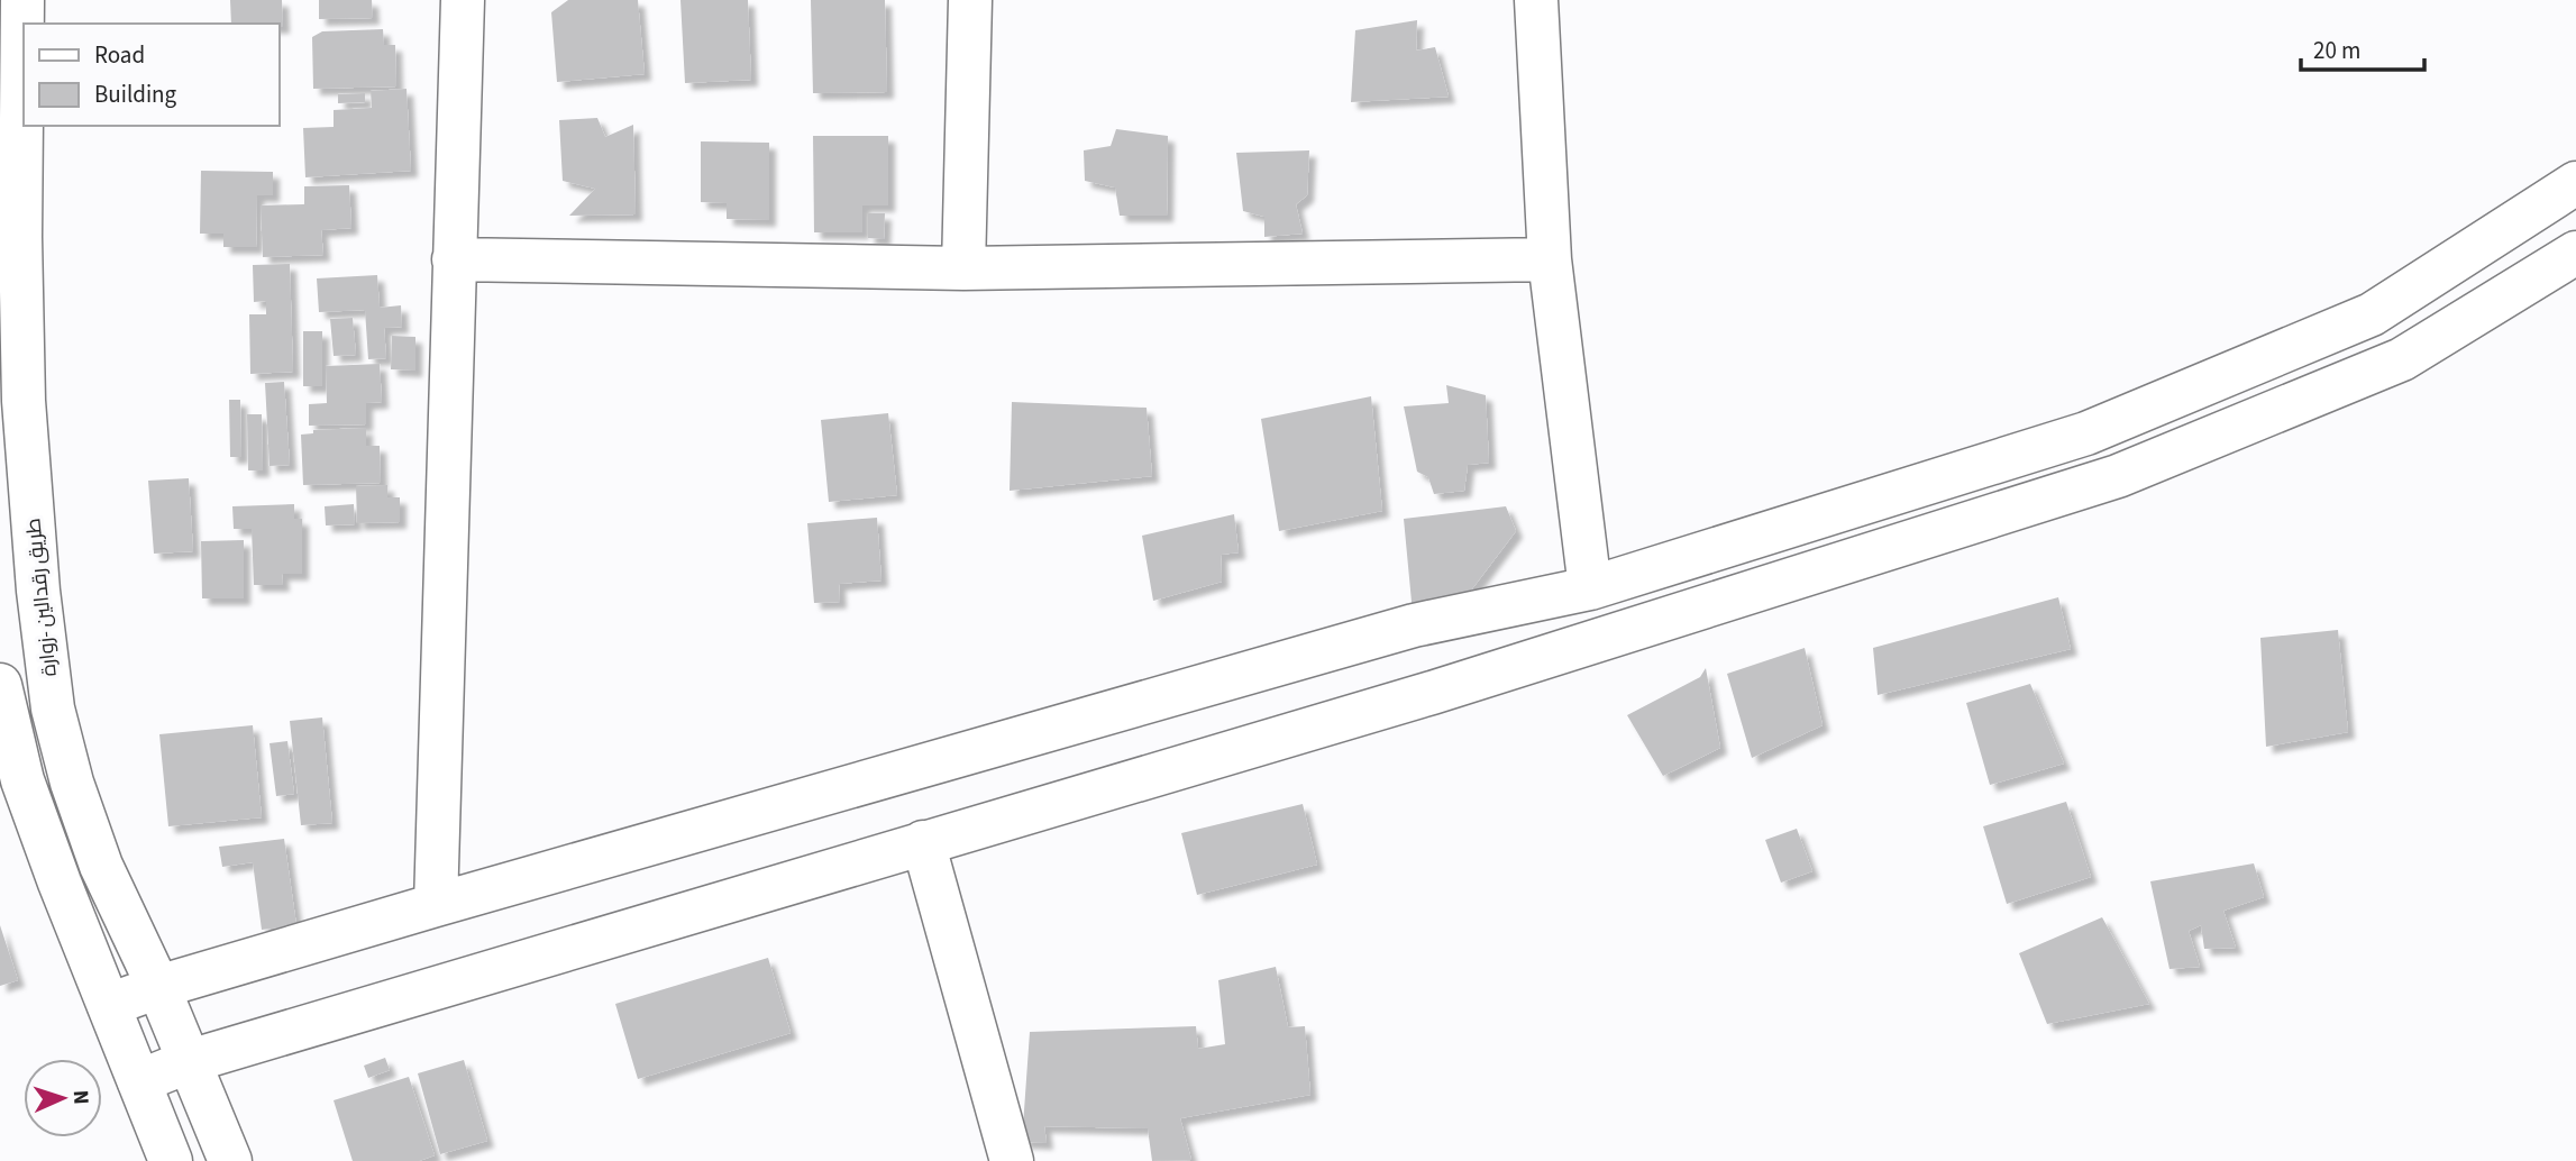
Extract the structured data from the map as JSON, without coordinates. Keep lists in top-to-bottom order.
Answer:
{
  "streets": {
    "street": ["طريق رقدالين -زوارة"]
  },
  "legend": ["Road", "Building"],
  "scale_bar": "20 m",
  "north": "right"
}
